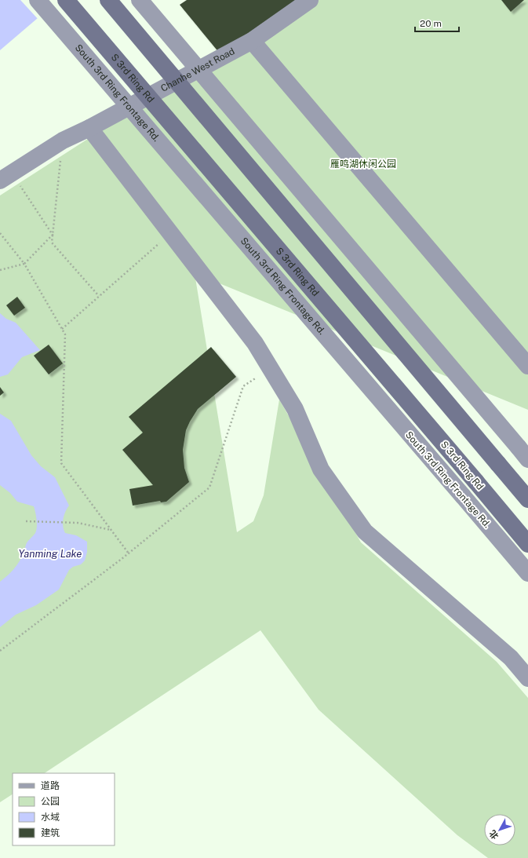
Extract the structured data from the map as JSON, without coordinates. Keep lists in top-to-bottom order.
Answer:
{
  "streets": {
    "highway": ["S 3rd Ring Rd"],
    "main road": ["Chanhe West Road", "South 3rd Ring Frontage Rd."]
  },
  "water": ["Yanming Lake"],
  "parks": ["雁鸣湖休闲公园"],
  "legend": [
    "道路",
    "公园",
    "水域",
    "建筑"
  ],
  "scale_bar": "20 m",
  "north": "bottom left"
}
